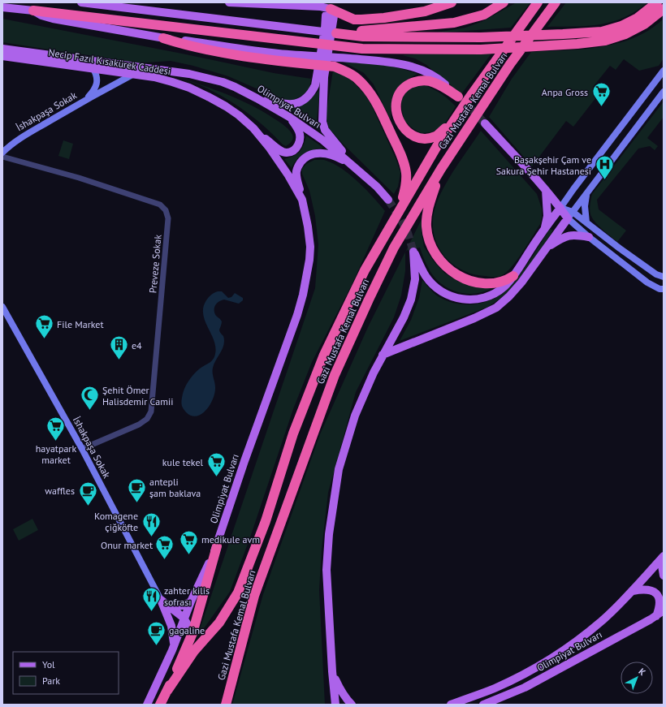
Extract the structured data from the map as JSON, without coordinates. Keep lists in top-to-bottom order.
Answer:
{
  "streets": {
    "highway": ["Gazi Mustafa Kemal Bulvarı"],
    "main road": ["Necip Fazıl Kısakürek Caddesi", "Olimpiyat Bulvarı"],
    "street": ["İshakpaşa Sokak", "Preveze Sokak"]
  },
  "crossings": [
    ["Necip Fazıl Kısakürek Caddesi", "Olimpiyat Bulvarı"],
    ["Necip Fazıl Kısakürek Caddesi", "İshakpaşa Sokak"],
    ["İshakpaşa Sokak", "Preveze Sokak"]
  ],
  "places": {
    "supermarket": [
      "Anpa Gross",
      "File Market",
      "hayatpark market",
      "kule tekel",
      "medikule avm",
      "Onur market"
    ],
    "hospital": ["Başakşehir Çam ve Sakura Şehir Hastanesi"],
    "building": ["e4"],
    "mosque": ["Şehit Ömer Halisdemir Camii"],
    "cafe": ["antepli şam baklava", "waffles", "gagaline"],
    "restaurant": ["Komagene çiğköfte", "zahter kilis sofrası"]
  },
  "legend": ["Yol", "Park"],
  "north": "top right"
}
